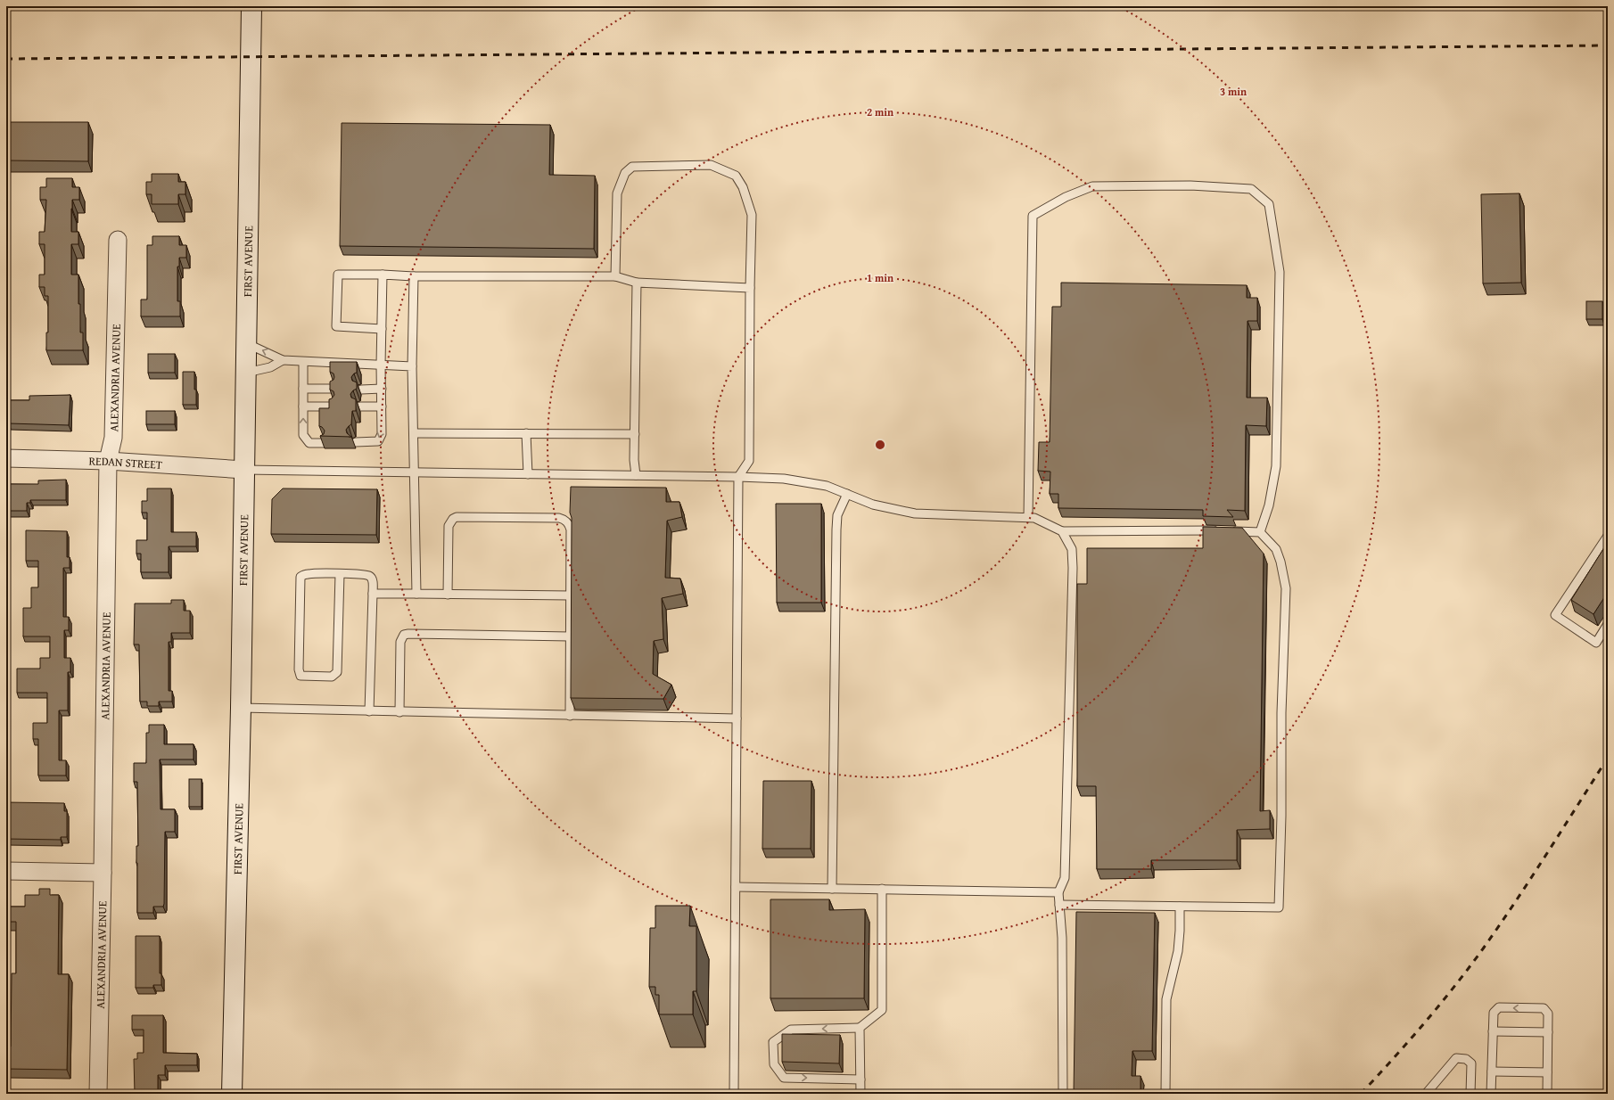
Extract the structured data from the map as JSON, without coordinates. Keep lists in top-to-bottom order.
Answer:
{
  "streets": {
    "main road": ["FIRST AVENUE"],
    "street": ["ALEXANDRIA AVENUE", "REDAN STREET"]
  },
  "crossings": [
    ["FIRST AVENUE", "REDAN STREET"],
    ["ALEXANDRIA AVENUE", "REDAN STREET"]
  ],
  "rings": ["3 min", "2 min", "1 min"]
}
